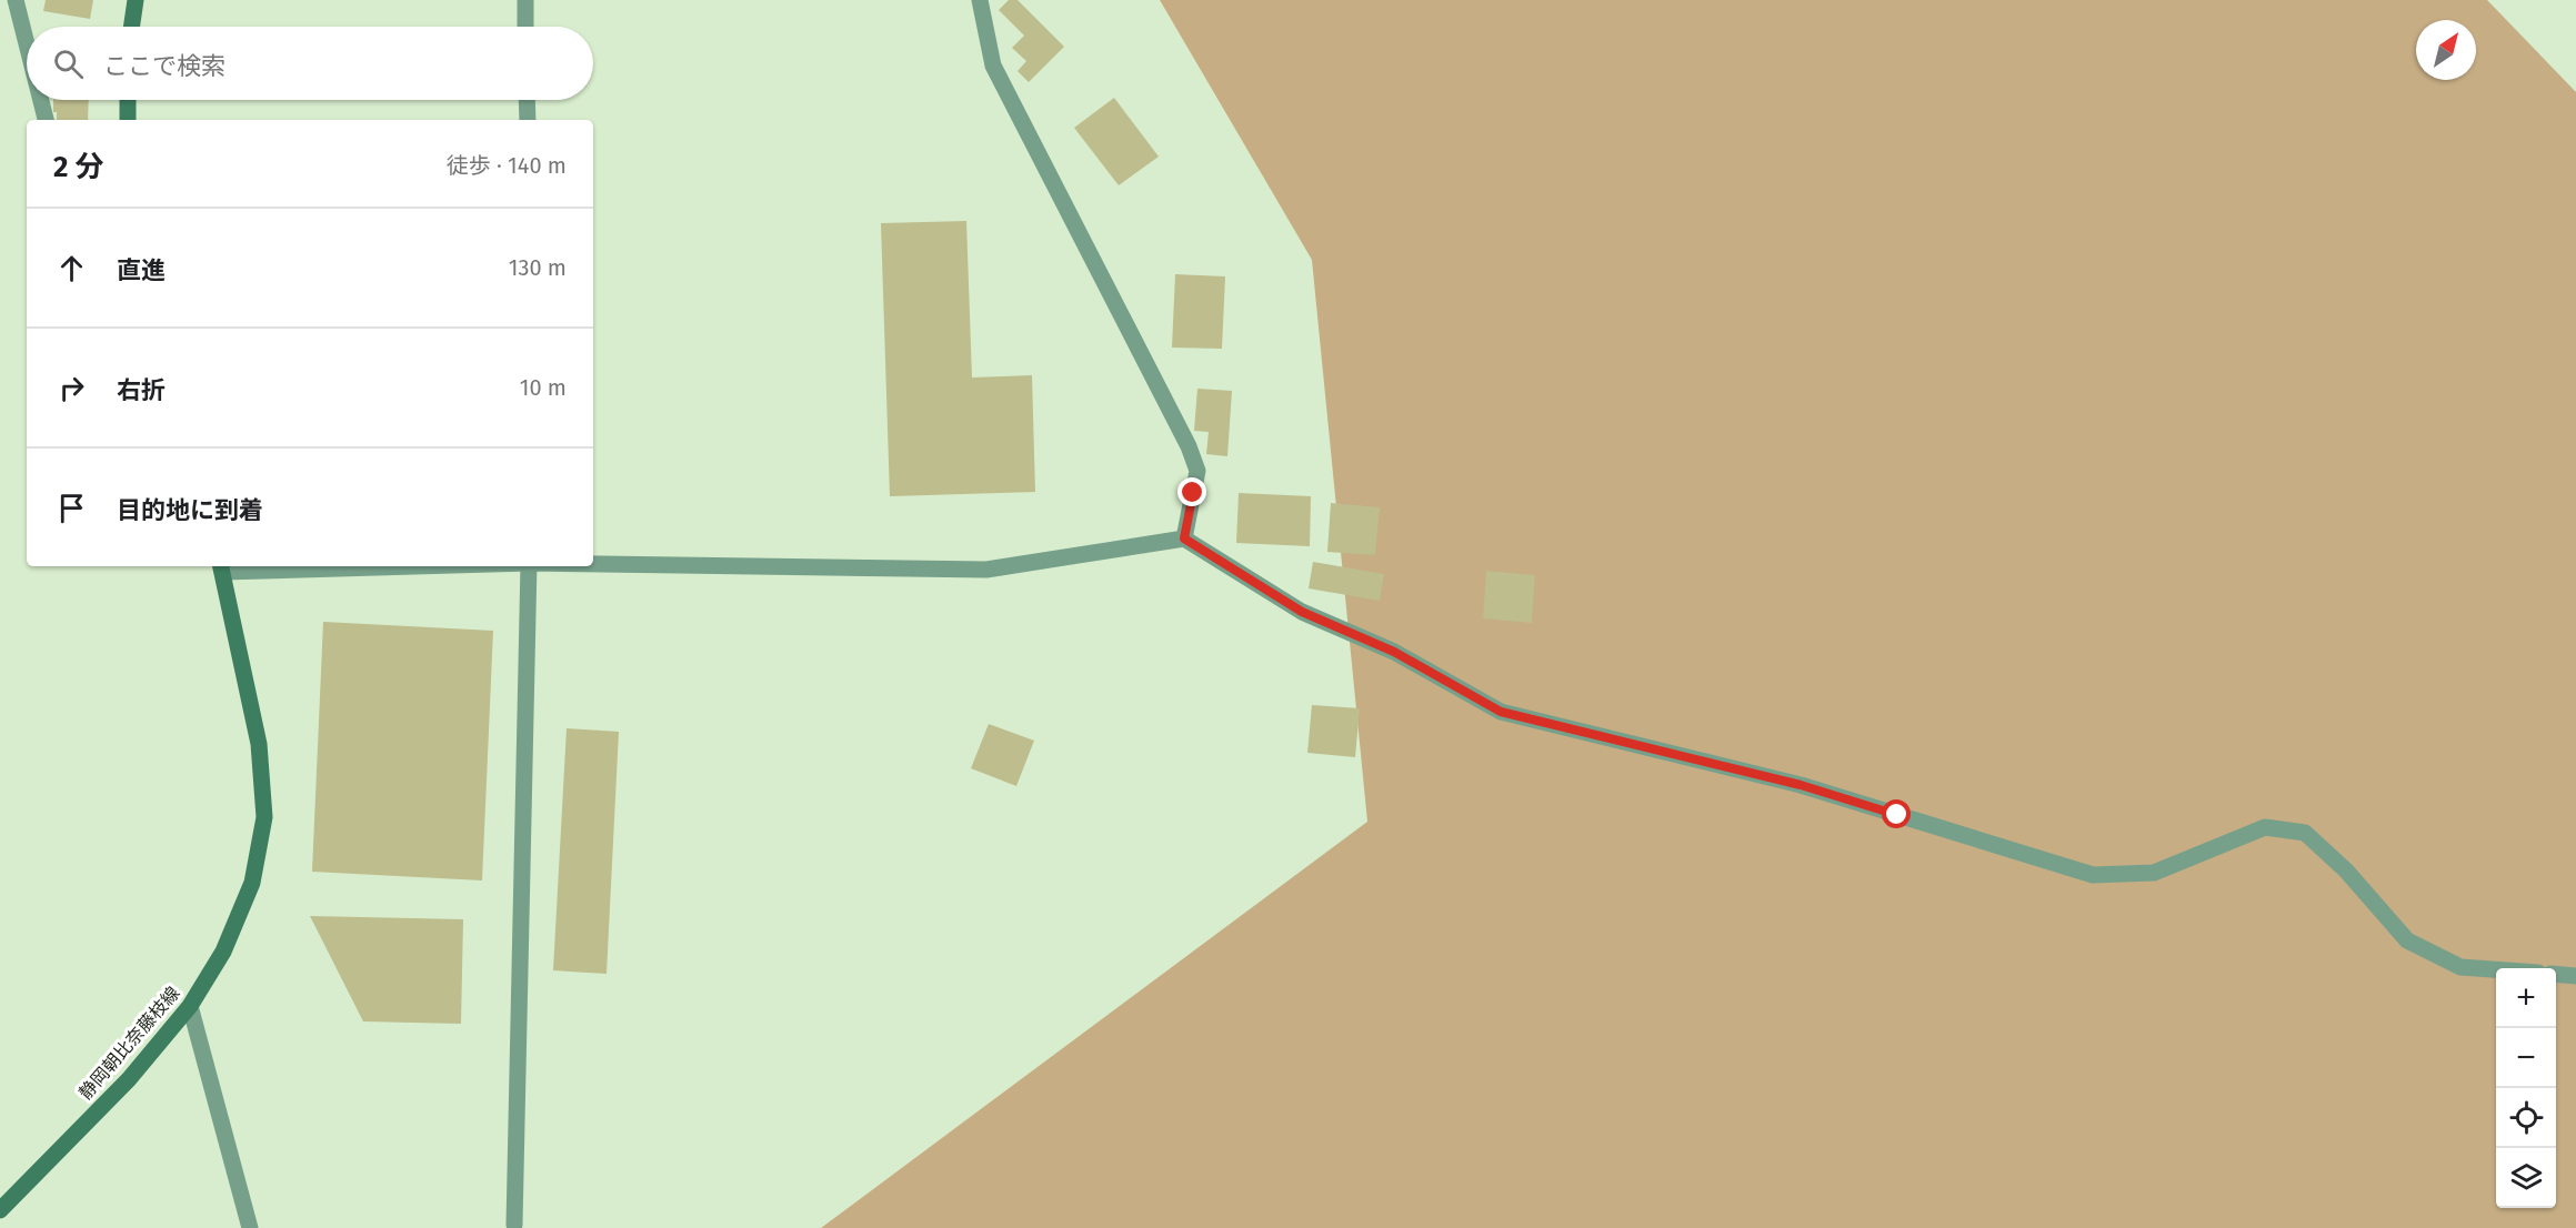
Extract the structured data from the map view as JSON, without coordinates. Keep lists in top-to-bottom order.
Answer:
{
  "streets": {
    "main road": ["静岡朝比奈藤枝線"]
  },
  "north": "top right",
  "page": {
    "search": "ここで検索",
    "heading": ["2 分", "徒歩 · 140 m"],
    "list": [
      ["直進", "130 m"],
      ["右折", "10 m"],
      "目的地に到着"
    ],
    "map_buttons": ["+", "−"]
  }
}
